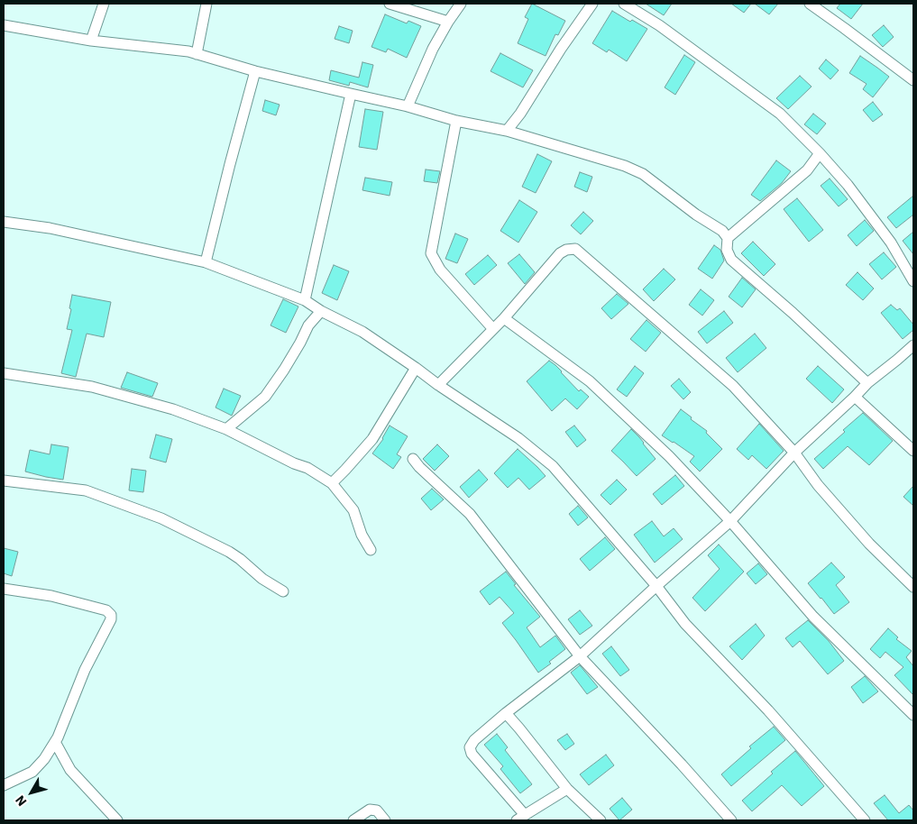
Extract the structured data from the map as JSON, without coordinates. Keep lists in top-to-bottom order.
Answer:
{
  "north": "bottom left"
}
